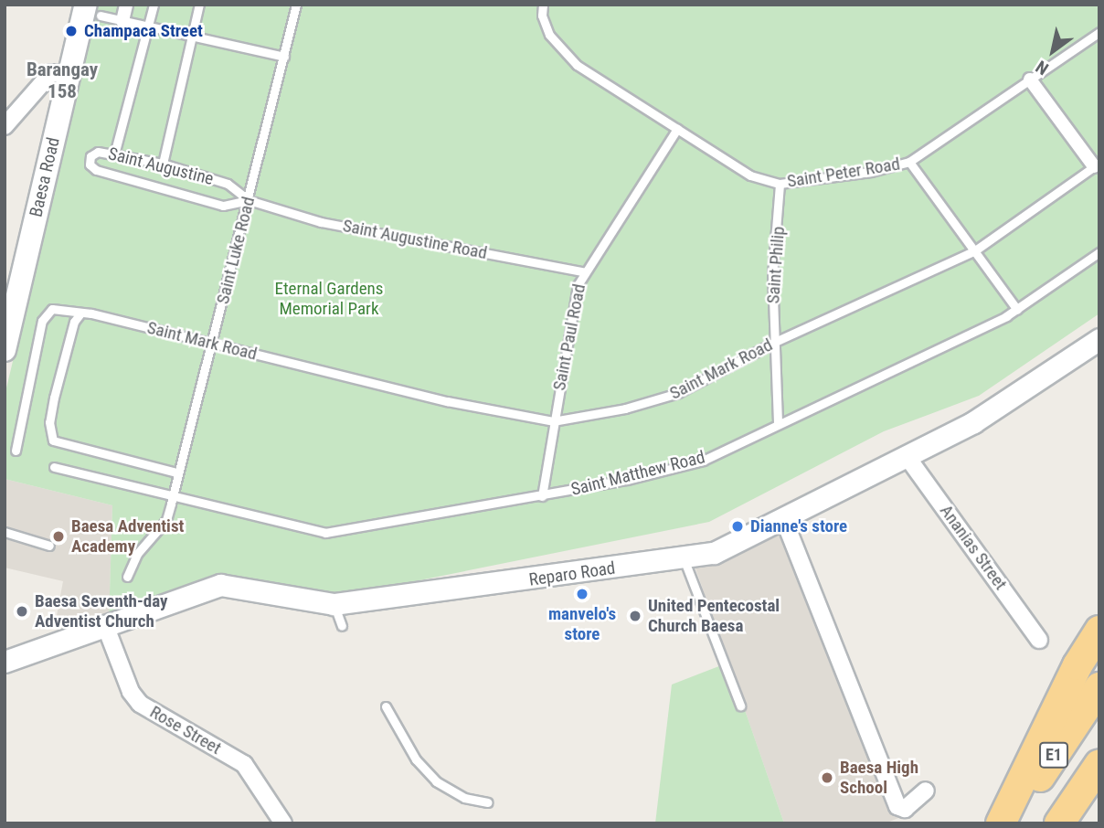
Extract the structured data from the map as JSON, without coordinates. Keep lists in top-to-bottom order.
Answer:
{
  "streets": {
    "highway": ["E1"],
    "main road": ["Baesa Road"],
    "street": ["Ananias Street", "Reparo Road", "Rose Street"],
    "lane": [
      "Saint Augustine",
      "Saint Peter Road",
      "Saint Augustine Road",
      "Saint Luke Road",
      "Saint Philip",
      "Saint Paul Road",
      "Saint Mark Road",
      "Saint Matthew Road"
    ]
  },
  "crossings": [
    ["Saint Augustine", "Saint Augustine Road"],
    ["Saint Augustine", "Saint Luke Road"],
    ["Saint Peter Road", "Saint Philip"],
    ["Saint Peter Road", "Saint Paul Road"],
    ["Saint Augustine Road", "Saint Luke Road"],
    ["Saint Augustine Road", "Saint Paul Road"],
    ["Saint Luke Road", "Saint Mark Road"],
    ["Saint Luke Road", "Saint Matthew Road"],
    ["Saint Philip", "Saint Mark Road"],
    ["Saint Philip", "Saint Matthew Road"],
    ["Saint Paul Road", "Saint Mark Road"],
    ["Saint Paul Road", "Saint Matthew Road"],
    ["Ananias Street", "Reparo Road"],
    ["Reparo Road", "Rose Street"]
  ],
  "districts": ["Barangay 158"],
  "parks": ["Eternal Gardens Memorial Park"],
  "places": [
    "Champaca Street",
    "Dianne's store",
    "Baesa Adventist Academy",
    "manvelo's store",
    "Baesa Seventh-day Adventist Church",
    "United Pentecostal Church Baesa",
    "Baesa High School"
  ],
  "north": "bottom left"
}
